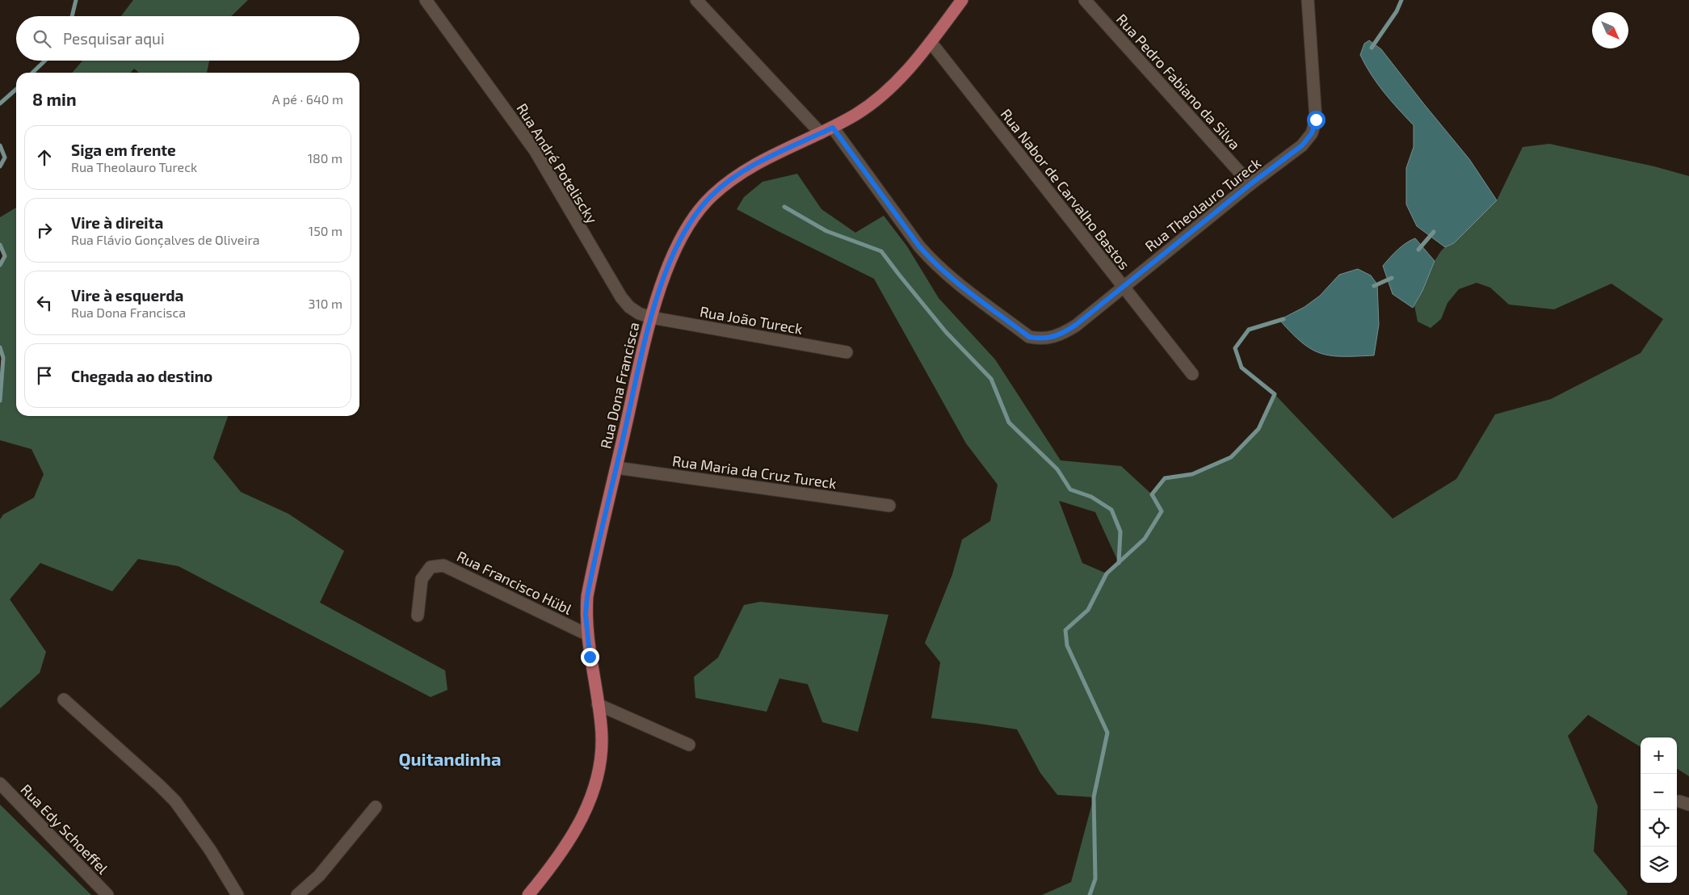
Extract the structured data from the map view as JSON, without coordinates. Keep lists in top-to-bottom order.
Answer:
{
  "streets": {
    "main road": ["Rua Dona Francisca"],
    "street": [
      "Rua Pedro Fabiano da Silva",
      "Rua André Poteliscky",
      "Rua Nabor de Carvalho Bastos",
      "Rua Theolauro Tureck",
      "Rua João Tureck",
      "Rua Maria da Cruz Tureck",
      "Rua Francisco Hübl",
      "Rua Edy Schoeffel"
    ]
  },
  "crossings": [
    ["Rua Pedro Fabiano da Silva", "Rua Theolauro Tureck"],
    ["Rua André Poteliscky", "Rua João Tureck"],
    ["Rua André Poteliscky", "Rua Dona Francisca"],
    ["Rua Nabor de Carvalho Bastos", "Rua Theolauro Tureck"],
    ["Rua Nabor de Carvalho Bastos", "Rua Dona Francisca"],
    ["Rua Theolauro Tureck", "Rua Dona Francisca"],
    ["Rua João Tureck", "Rua Dona Francisca"],
    ["Rua Dona Francisca", "Rua Maria da Cruz Tureck"],
    ["Rua Dona Francisca", "Rua Francisco Hübl"]
  ],
  "districts": ["Quitandinha"],
  "north": "bottom right",
  "page": {
    "search": "Pesquisar aqui",
    "heading": ["8 min", "A pé · 640 m"],
    "list": [
      ["Siga em frente", "Rua Theolauro Tureck", "180 m"],
      ["Vire à direita", "Rua Flávio Gonçalves de Oliveira", "150 m"],
      ["Vire à esquerda", "Rua Dona Francisca", "310 m"],
      "Chegada ao destino"
    ],
    "map_buttons": ["+", "−"]
  }
}
